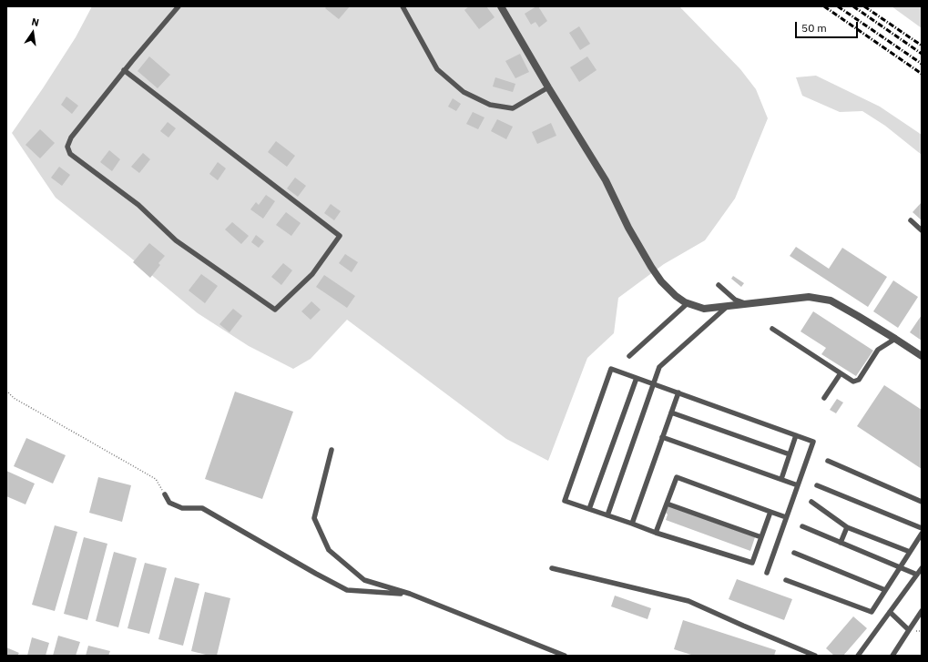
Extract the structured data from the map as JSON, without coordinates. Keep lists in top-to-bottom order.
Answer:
{
  "scale_bar": "50 m",
  "north": "top"
}
